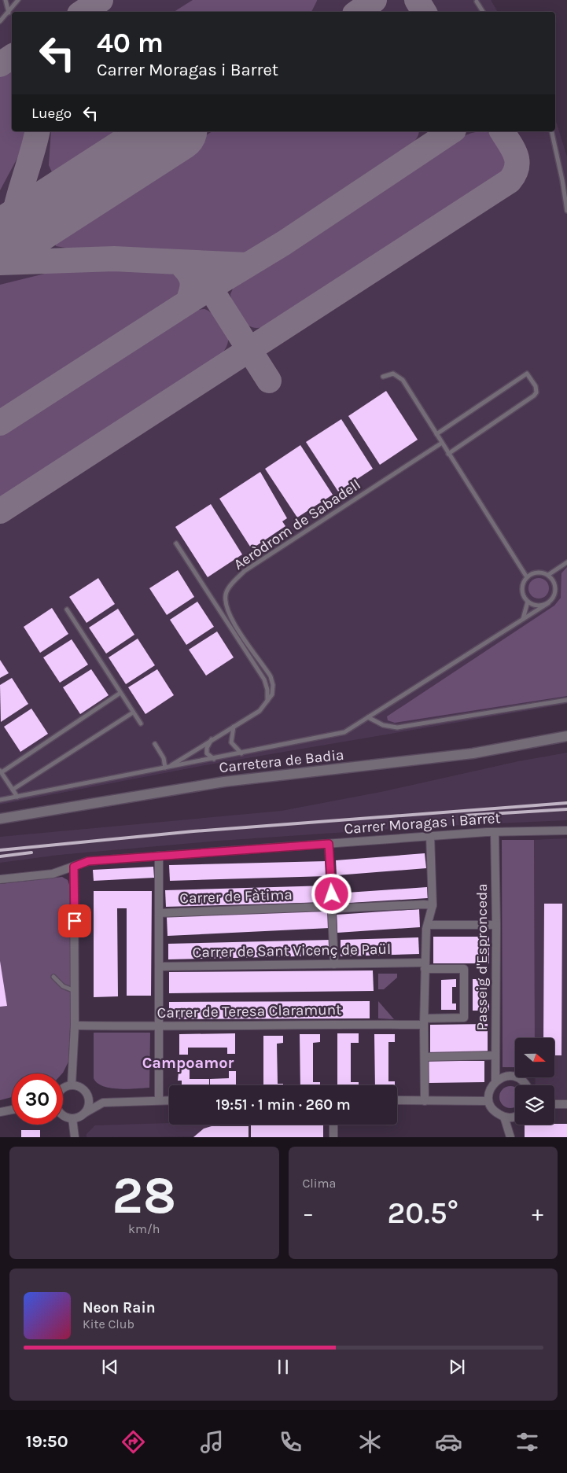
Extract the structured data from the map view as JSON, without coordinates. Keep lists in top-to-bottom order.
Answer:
{
  "streets": {
    "street": [
      "Carretera de Badia",
      "Carrer Moragas i Barret",
      "Carrer de Fàtima",
      "Carrer de Sant Vicenç de Paül",
      "Passeig d'Espronceda",
      "Carrer de Teresa Claramunt"
    ],
    "lane": ["Aeròdrom de Sabadell"]
  },
  "crossings": [
    ["Carrer Moragas i Barret", "Passeig d'Espronceda"],
    ["Carrer de Sant Vicenç de Paül", "Carrer de Teresa Claramunt"]
  ],
  "districts": ["Campoamor"],
  "north": "right",
  "page": {
    "turn": ["40 m", "Carrer Moragas i Barret"],
    "then": "Luego",
    "limit": "30",
    "trip": "19:51 · 1 min · 260 m",
    "tile": [
      ["28", "km/h"],
      "Clima"
    ],
    "heat": ["−", "20.5°", "+"],
    "song": ["Neon Rain", "Kite Club"],
    "tabs": "19:50"
  }
}
